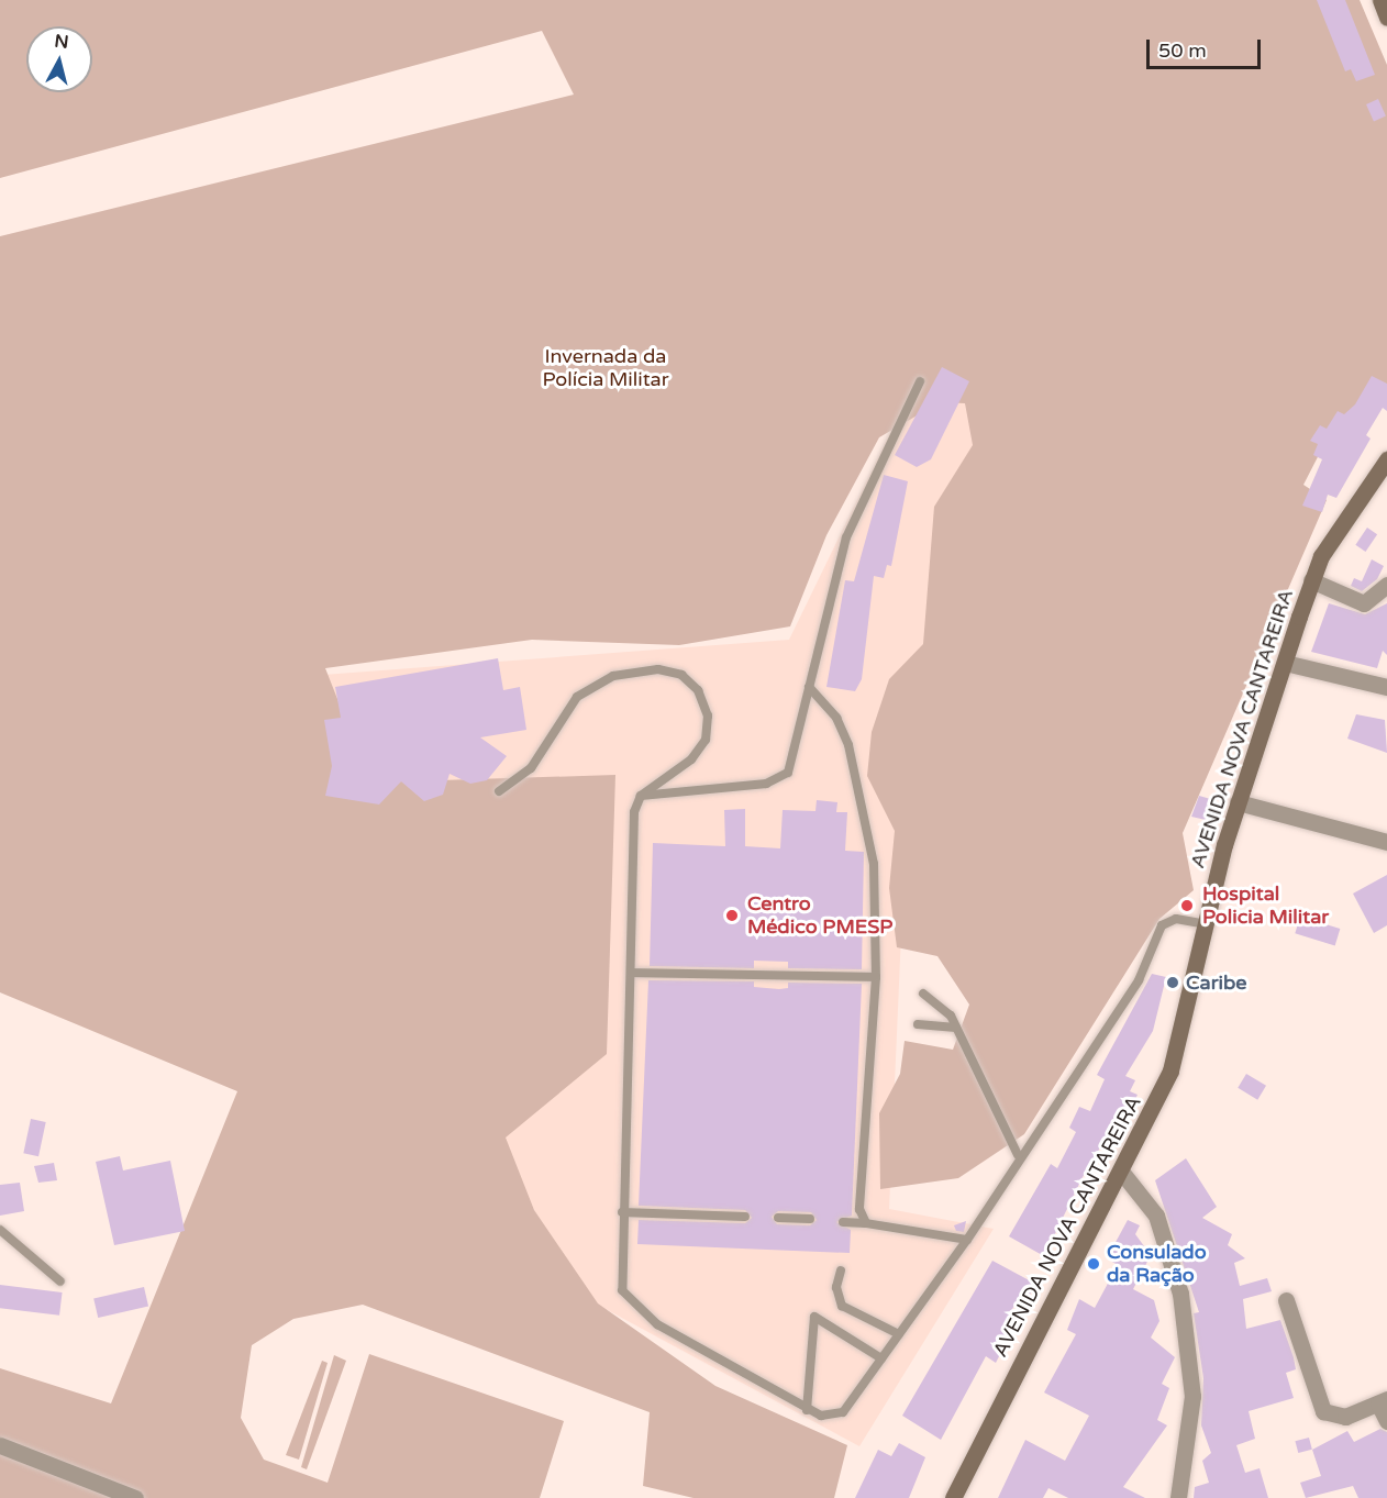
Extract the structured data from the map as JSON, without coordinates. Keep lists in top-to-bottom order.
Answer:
{
  "streets": {
    "main road": ["AVENIDA NOVA CANTAREIRA"]
  },
  "parks": ["Invernada da Polícia Militar"],
  "places": [
    "Hospital Policia Militar",
    "Centro Médico PMESP",
    "Caribe",
    "Consulado da Ração"
  ],
  "scale_bar": "50 m",
  "north": "top"
}
